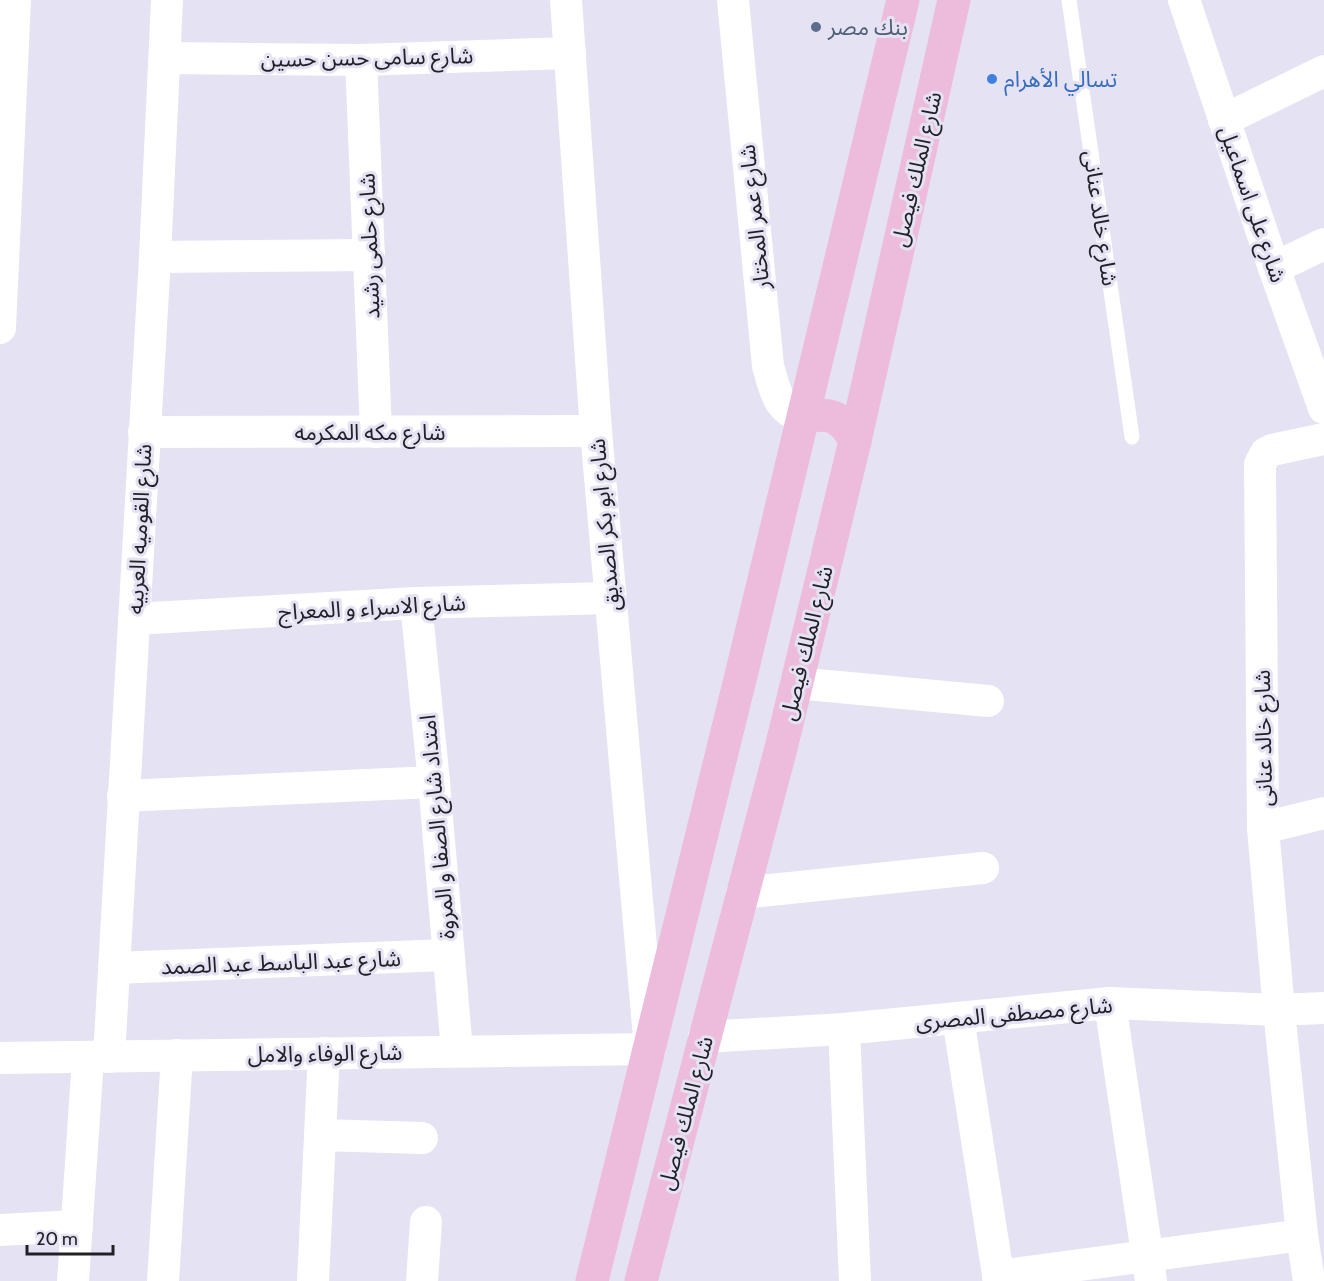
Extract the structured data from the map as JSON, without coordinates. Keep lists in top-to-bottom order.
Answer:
{
  "streets": {
    "main road": ["شارع الملك فيصل"],
    "street": [
      "شارع سامى حسن حسين",
      "شارع على اسماعيل",
      "شارع عمر المختار",
      "شارع خالد عنانى",
      "شارع حلمى رشيد",
      "شارع مكه المكرمه",
      "شارع ابو بكر الصديق",
      "شارع القوميه العربيه",
      "شارع الاسراء و المعراج",
      "امتداد شارع الصفا و المروة",
      "شارع عبد الباسط عبد الصمد",
      "شارع مصطفى المصرى",
      "شارع الوفاء والامل"
    ]
  },
  "crossings": [
    ["شارع سامى حسن حسين", "شارع حلمى رشيد"],
    ["شارع سامى حسن حسين", "شارع ابو بكر الصديق"],
    ["شارع سامى حسن حسين", "شارع القوميه العربيه"],
    ["شارع الملك فيصل", "شارع مصطفى المصرى"],
    ["شارع خالد عنانى", "شارع مصطفى المصرى"],
    ["شارع حلمى رشيد", "شارع مكه المكرمه"],
    ["شارع مكه المكرمه", "شارع ابو بكر الصديق"],
    ["شارع مكه المكرمه", "شارع القوميه العربيه"],
    ["شارع ابو بكر الصديق", "شارع الاسراء و المعراج"],
    ["شارع ابو بكر الصديق", "شارع الوفاء والامل"],
    ["شارع القوميه العربيه", "شارع الاسراء و المعراج"],
    ["شارع القوميه العربيه", "شارع عبد الباسط عبد الصمد"],
    ["شارع القوميه العربيه", "شارع الوفاء والامل"],
    ["شارع الاسراء و المعراج", "امتداد شارع الصفا و المروة"],
    ["امتداد شارع الصفا و المروة", "شارع عبد الباسط عبد الصمد"],
    ["امتداد شارع الصفا و المروة", "شارع الوفاء والامل"]
  ],
  "places": ["بنك مصر", "تسالي الأهرام"],
  "scale_bar": "20 m"
}
